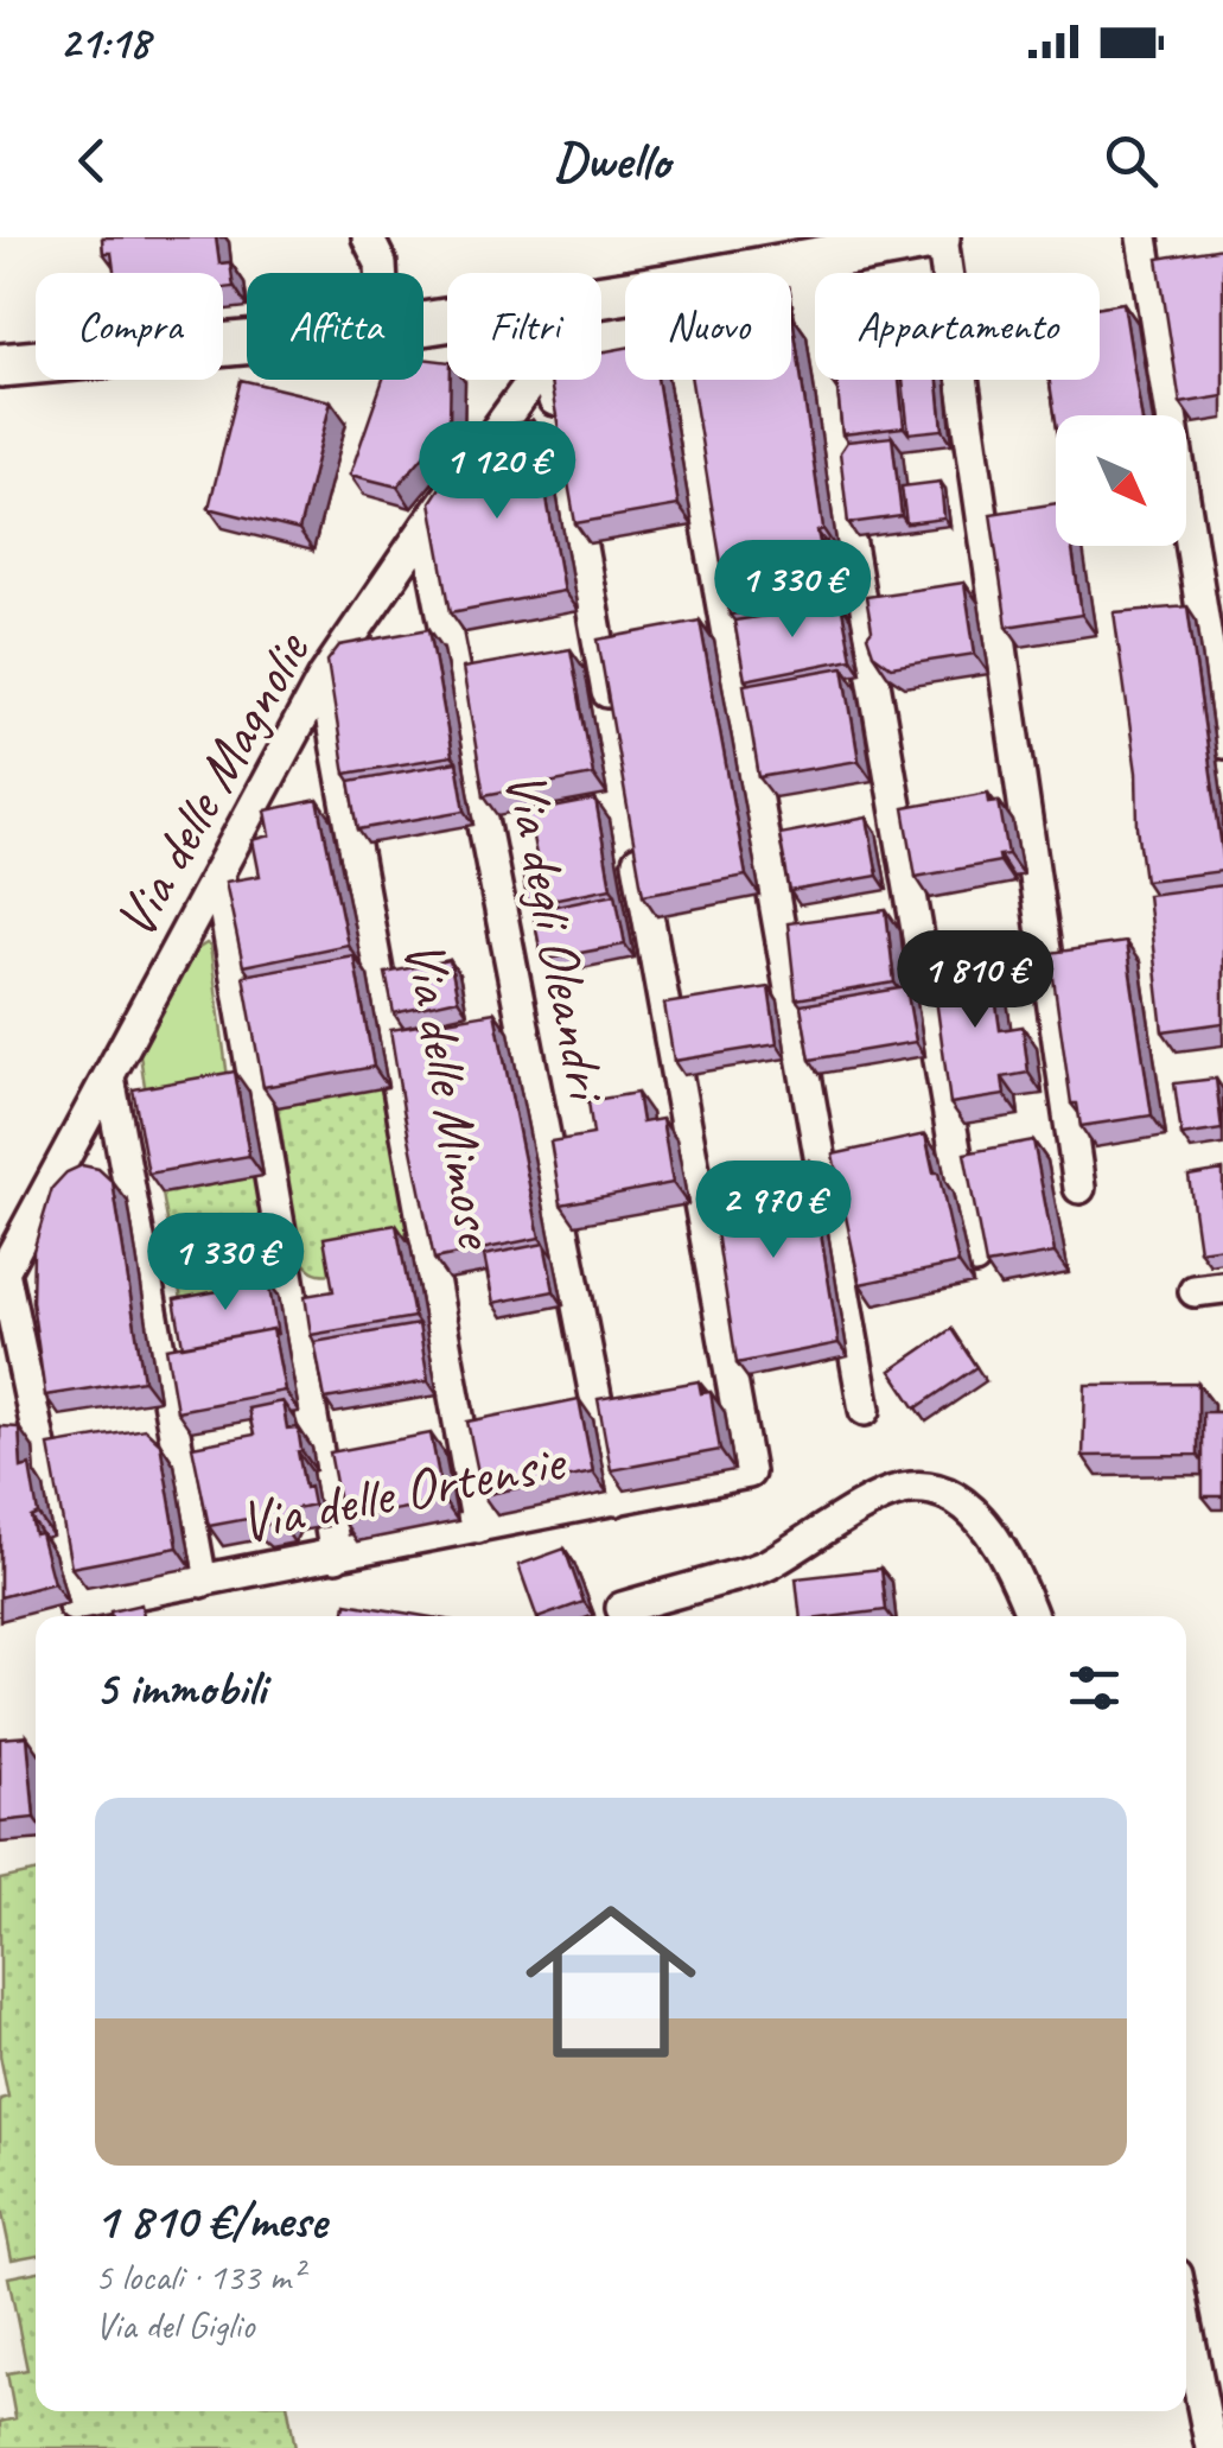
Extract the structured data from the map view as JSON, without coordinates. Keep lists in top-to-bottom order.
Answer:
{
  "streets": {
    "street": [
      "Via delle Magnolie",
      "Via degli Oleandri",
      "Via delle Mimose",
      "Via delle Ortensie"
    ]
  },
  "crossings": [
    ["Via delle Magnolie", "Via degli Oleandri"],
    ["Via delle Magnolie", "Via delle Mimose"],
    ["Via delle Magnolie", "Via delle Ortensie"],
    ["Via degli Oleandri", "Via delle Ortensie"],
    ["Via delle Mimose", "Via delle Ortensie"]
  ],
  "north": "bottom right",
  "page": {
    "status": "21:18",
    "header": "Dwello",
    "chip": [
      "Compra",
      "Affitta",
      "Filtri",
      "Nuovo",
      "Appartamento"
    ],
    "price": [
      "1 120 €",
      "1 330 €",
      "1 810 €",
      "2 970 €",
      "1 330 €"
    ],
    "heading": "5 immobili",
    "list": [
      {
        "name": "1 810 €/mese",
        "note": "5 locali · 133 m² · Via del Giglio"
      }
    ]
  }
}
